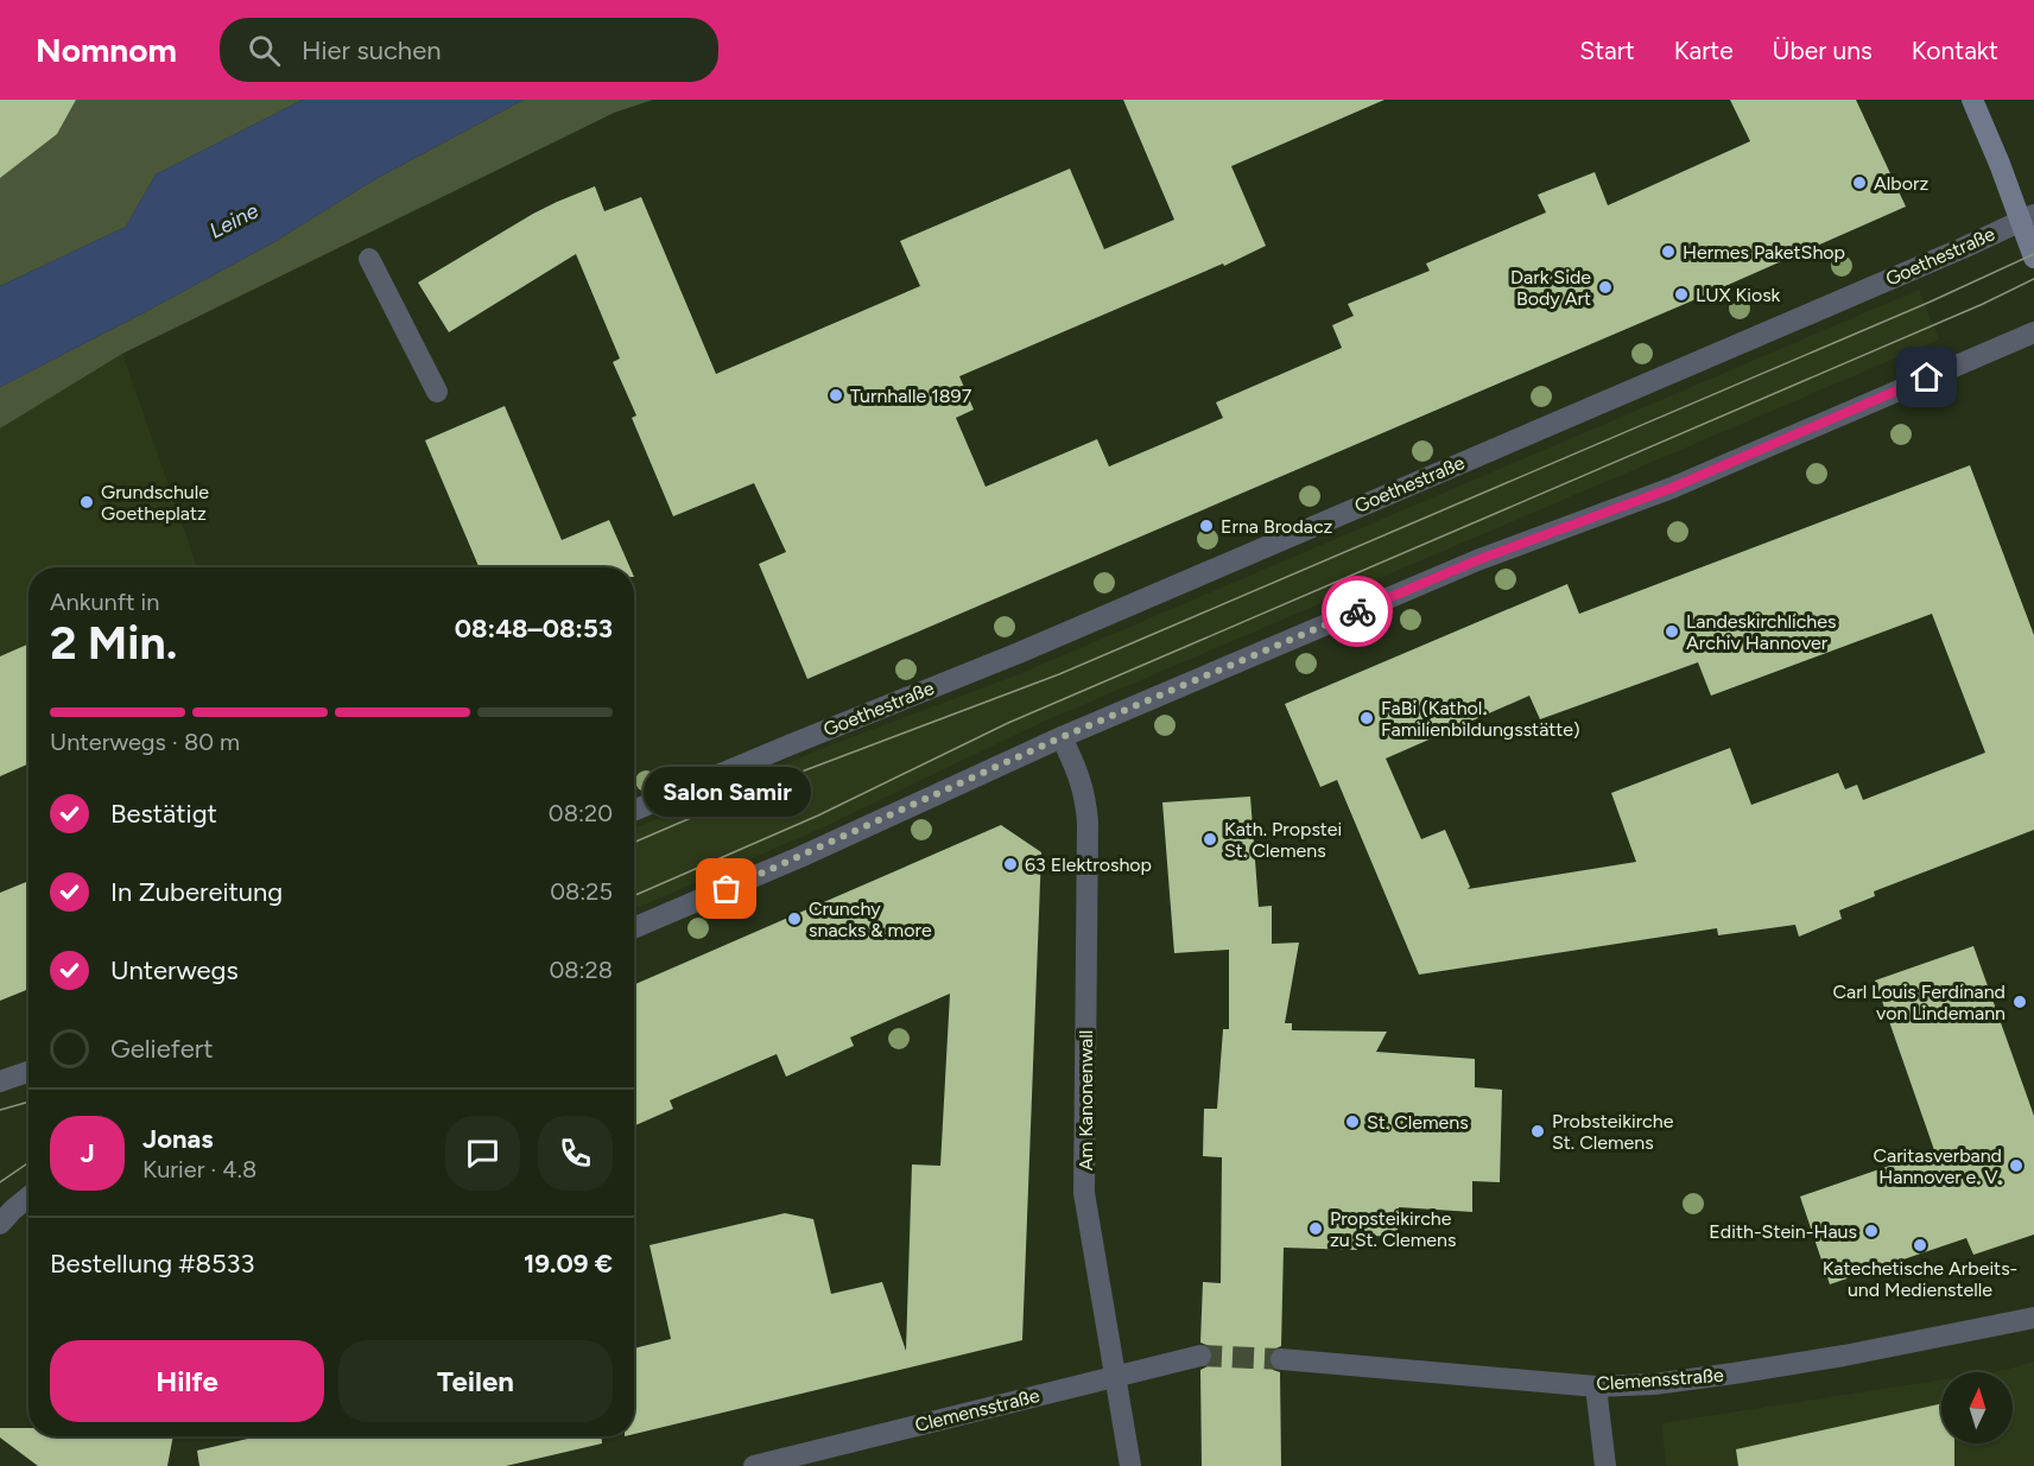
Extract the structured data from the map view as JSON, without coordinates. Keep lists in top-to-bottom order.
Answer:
{
  "streets": {
    "street": ["Goethestraße", "Am Kanonenwall", "Clemensstraße"]
  },
  "crossings": [
    ["Am Kanonenwall", "Clemensstraße"]
  ],
  "water": ["Leine"],
  "places": [
    "Alborz",
    "Hermes PaketShop",
    "Dark Side Body Art",
    "LUX Kiosk",
    "Turnhalle 1897",
    "Grundschule Goetheplatz",
    "Erna Brodacz",
    "Landeskirchliches Archiv Hannover",
    "FaBi (Kathol. Familienbildungsstätte)",
    "Kath. Propstei St. Clemens",
    "63 Elektroshop",
    "Salon Samir",
    "Crunchy snacks & more",
    "Carl Louis Ferdinand von Lindemann",
    "St. Clemens",
    "Probsteikirche St. Clemens",
    "Caritasverband Hannover e. V.",
    "Propsteikirche zu St. Clemens",
    "Edith-Stein-Haus",
    "Katechetische Arbeits- und Medienstelle"
  ],
  "north": "top",
  "page": {
    "header": "Nomnom",
    "search": "Hier suchen",
    "nav": [
      "Start",
      "Karte",
      "Über uns",
      "Kontakt"
    ],
    "heading": ["2 Min.", "Ankunft in", "08:48–08:53"],
    "panel": [
      "Jonas",
      "Kurier · 4.8",
      "Bestellung #8533",
      "19.09 €"
    ],
    "bar": "Unterwegs · 80 m",
    "bubble": "Salon Samir",
    "list": [
      ["Bestätigt", "08:20"],
      ["In Zubereitung", "08:25"],
      ["Unterwegs", "08:28"],
      "Geliefert"
    ],
    "round": "J",
    "buttons": ["Hilfe", "Teilen"]
  }
}
